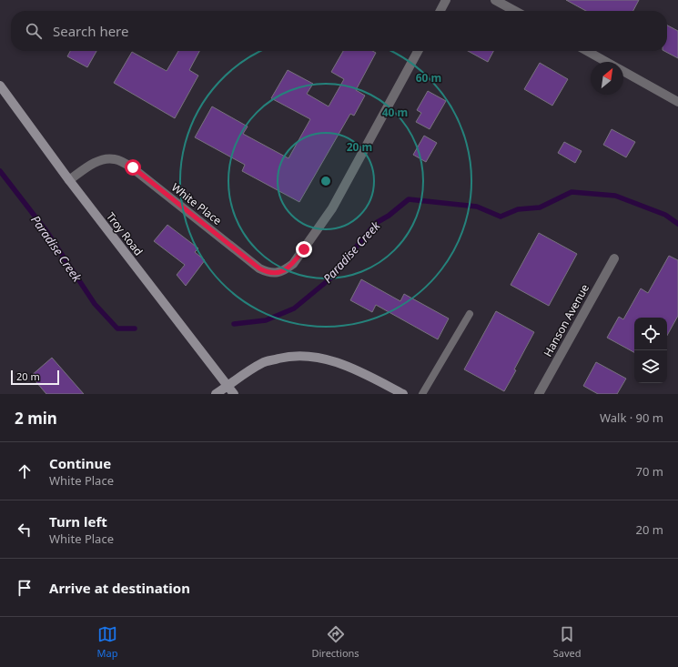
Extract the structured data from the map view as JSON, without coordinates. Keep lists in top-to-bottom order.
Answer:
{
  "streets": {
    "main road": ["Troy Road"],
    "street": ["White Place", "Hanson Avenue"]
  },
  "crossings": [
    ["White Place", "Troy Road"]
  ],
  "water": ["Paradise Creek"],
  "scale_bar": "20 m",
  "north": "top right",
  "page": {
    "search": "Search here",
    "scale": "20 m",
    "heading": ["2 min", "Walk · 90 m"],
    "list": [
      ["Continue", "White Place", "70 m"],
      ["Turn left", "White Place", "20 m"],
      "Arrive at destination"
    ],
    "nav": ["Map", "Directions", "Saved"]
  },
  "rings": ["60 m", "40 m", "20 m"]
}
